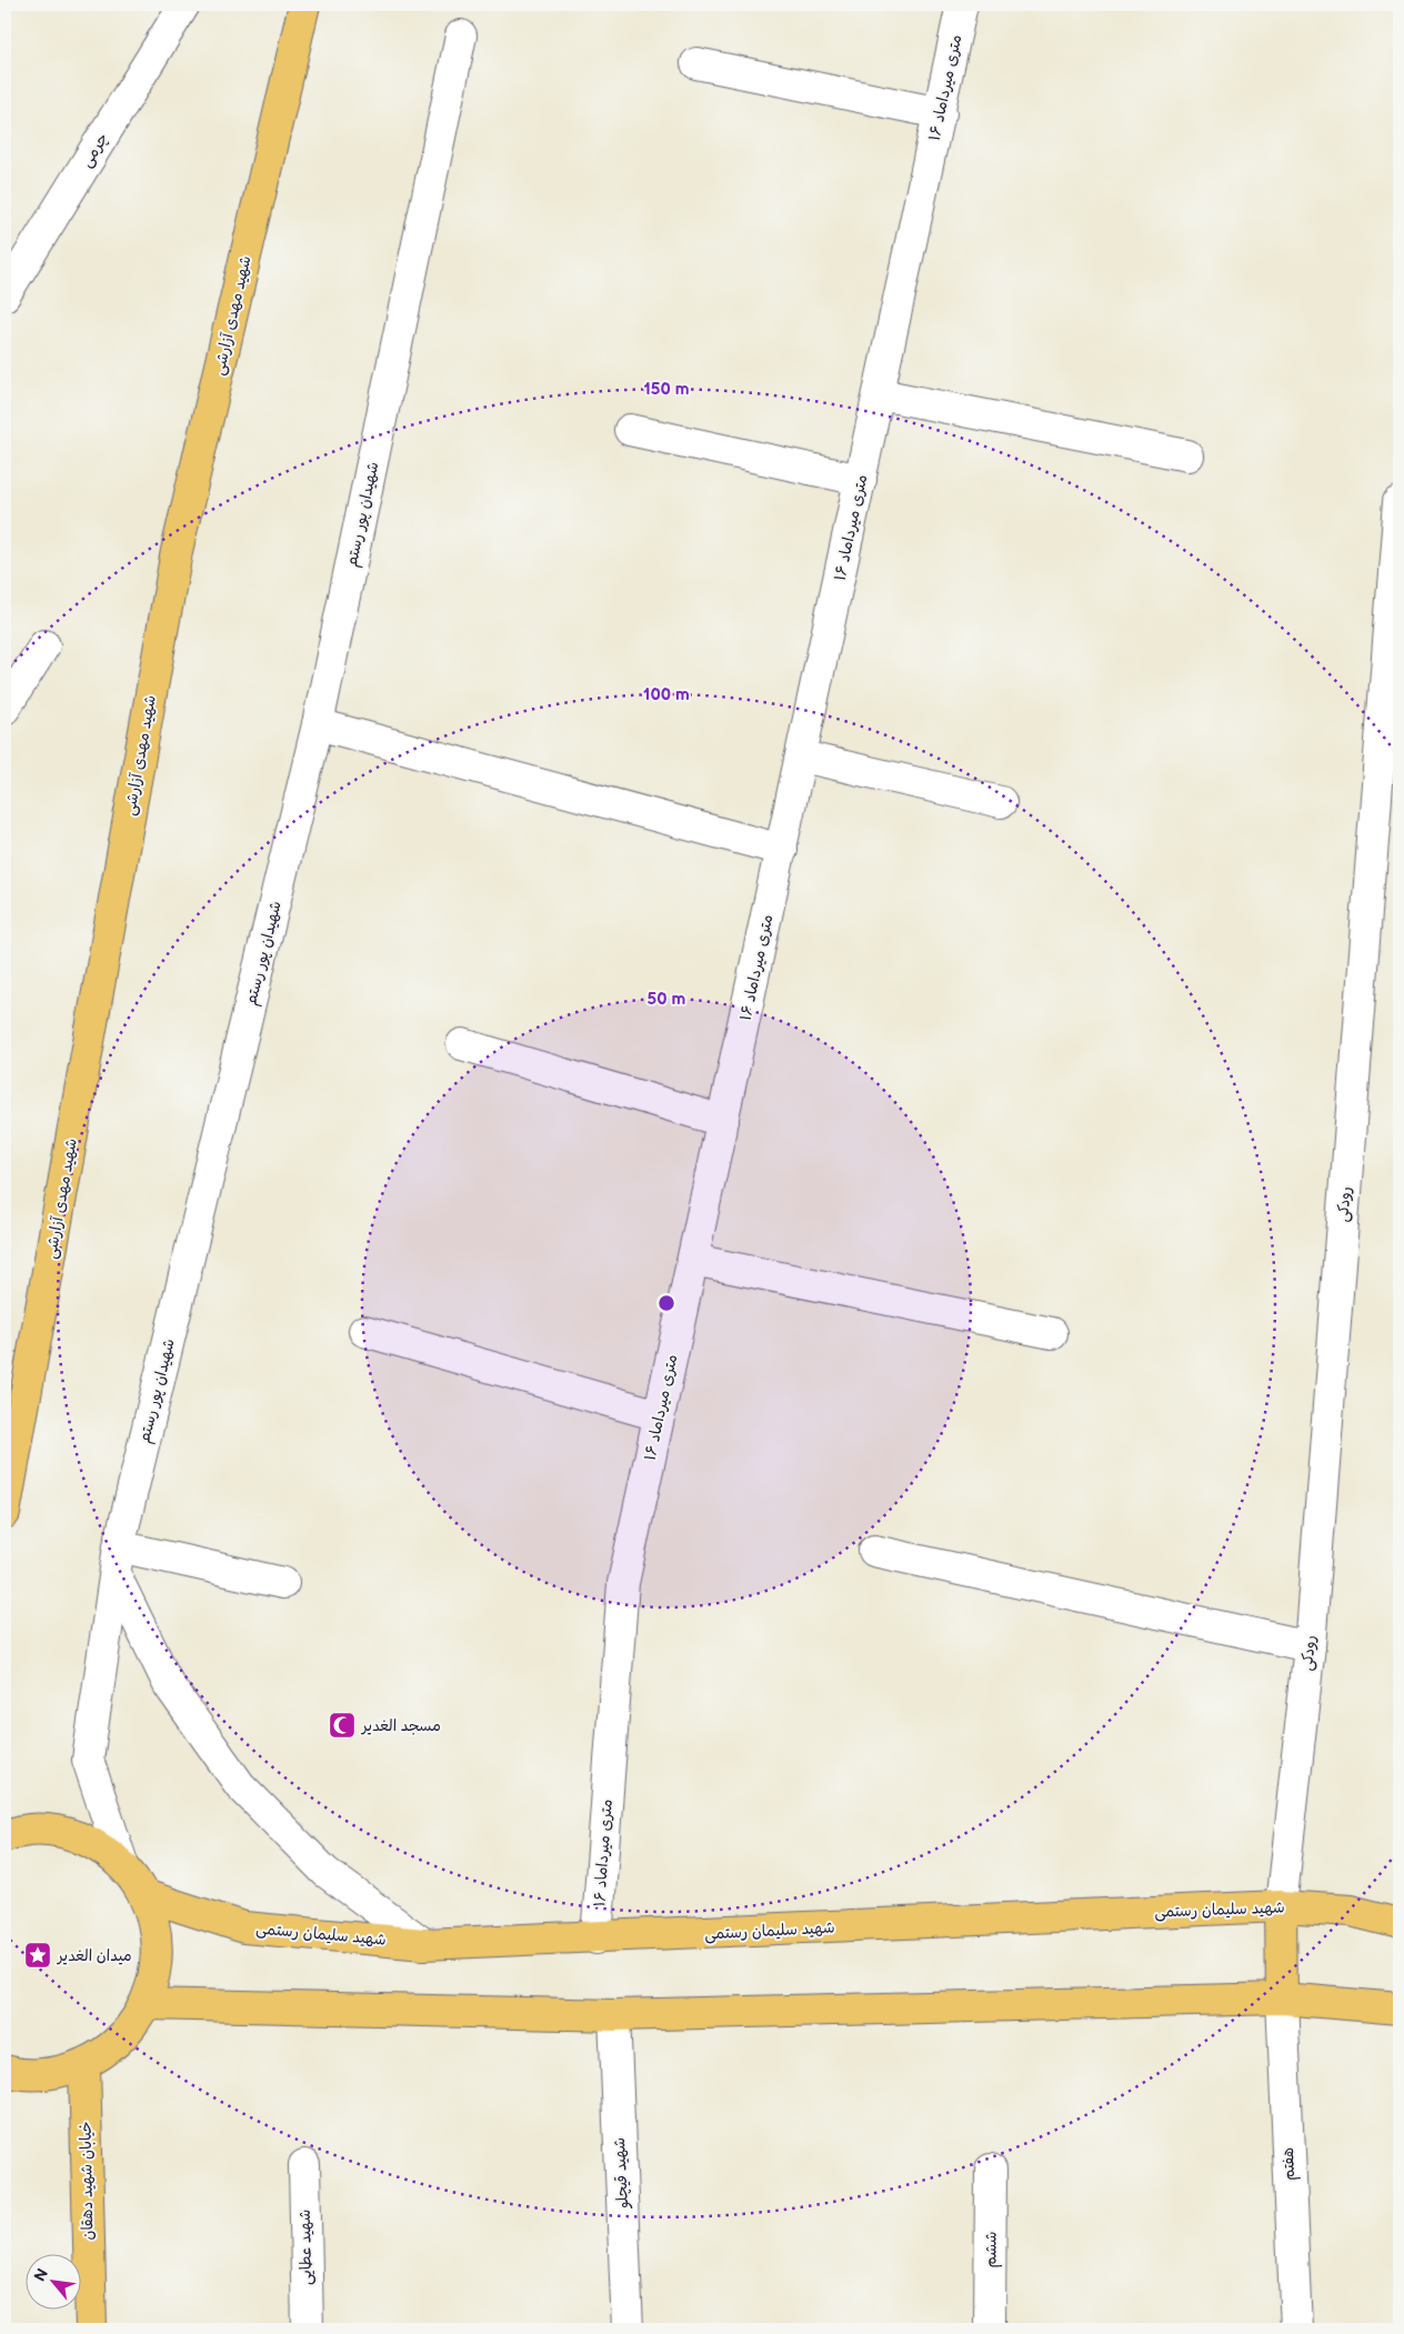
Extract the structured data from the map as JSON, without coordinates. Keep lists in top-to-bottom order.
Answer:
{
  "streets": {
    "main road": ["شهید مهدی آزارشی", "شهید سلیمان رستمی", "خیابان شهید دهقان"],
    "street": [
      "۱۶ متری میرداماد",
      "چرمی",
      "شهیدان پور رستم",
      "رودکی",
      "هفتم",
      "شهید قیچلو",
      "شهید عطایی",
      "ششم"
    ]
  },
  "crossings": [
    ["۱۶ متری میرداماد", "شهید سلیمان رستمی"],
    ["رودکی", "شهید سلیمان رستمی"]
  ],
  "places": {
    "mosque": ["مسجد الغدیر"],
    "place": ["میدان الغدیر"]
  },
  "north": "top left",
  "rings": ["150 m", "100 m", "50 m"]
}
